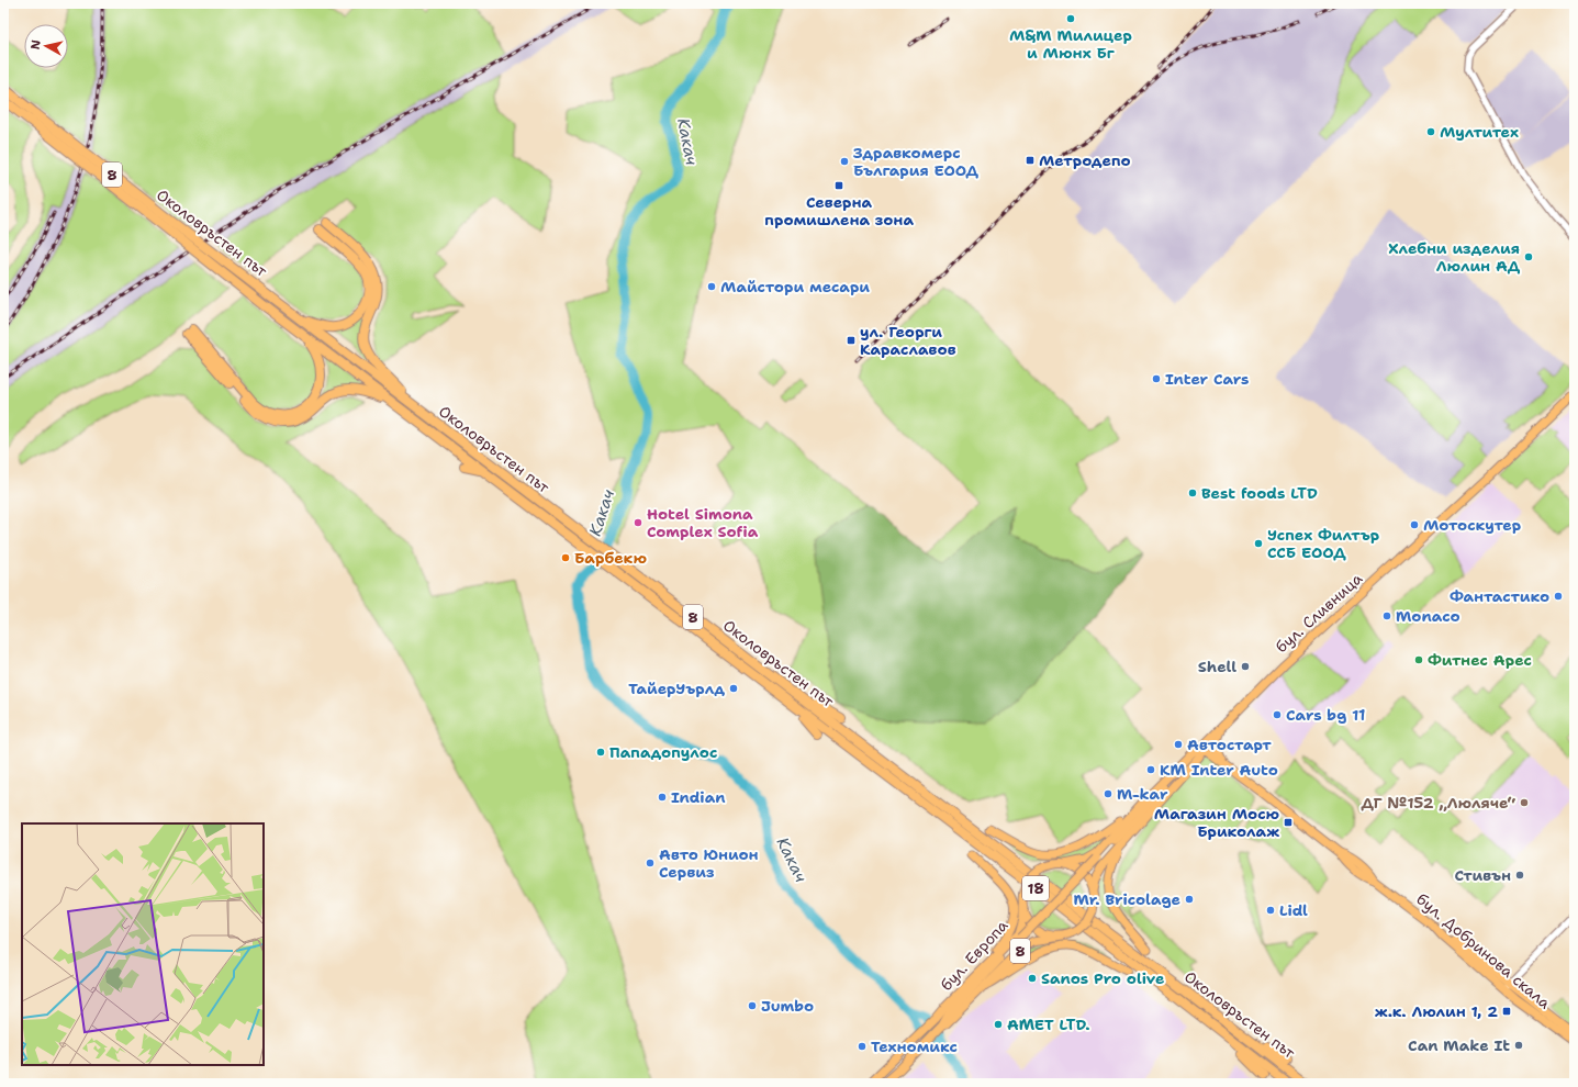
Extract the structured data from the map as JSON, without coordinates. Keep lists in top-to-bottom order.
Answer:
{
  "streets": {
    "highway": ["8", "Околовръстен път", "18"],
    "main road": ["бул. Сливница", "бул. Добринова скала", "бул. Европа"]
  },
  "crossings": [
    ["8", "Околовръстен път"],
    ["8", "бул. Сливница"],
    ["8", "бул. Европа"],
    ["бул. Сливница", "бул. Добринова скала"],
    ["бул. Сливница", "бул. Европа"]
  ],
  "water": ["Какач"],
  "places": {
    "other": [
      "М&M Mилицер и Мюнх Бг",
      "Мултитех",
      "Здравкомерс България ЕООД",
      "Хлебни изделия Люлин АД",
      "Майстори месари",
      "Inter Cars",
      "Best foods LTD",
      "Hotel Simona Complex Sofia",
      "Мотоскутер",
      "Успех Филтър ССБ ЕООД",
      "Барбекю",
      "Фантастико",
      "Monaco",
      "Фитнес Арес",
      "Shell",
      "ТайерУърлд",
      "Cars bg 11",
      "Автостарт",
      "Пападопулос",
      "KM Inter Auto",
      "M-kar",
      "Indian",
      "ДГ №152 „Люляче“",
      "Авто Юнион Сервиз",
      "Стивън",
      "Mr. Bricolage",
      "Lidl",
      "Sanos Pro olive",
      "Jumbo",
      "AMET LTD.",
      "Can Make It",
      "Техномикс"
    ],
    "transit": [
      "Метродепо",
      "Северна промишлена зона",
      "ул. Георги Караславов",
      "Магазин Мосю Бриколаж",
      "ж.к. Люлин 1, 2"
    ]
  },
  "north": "left"
}
